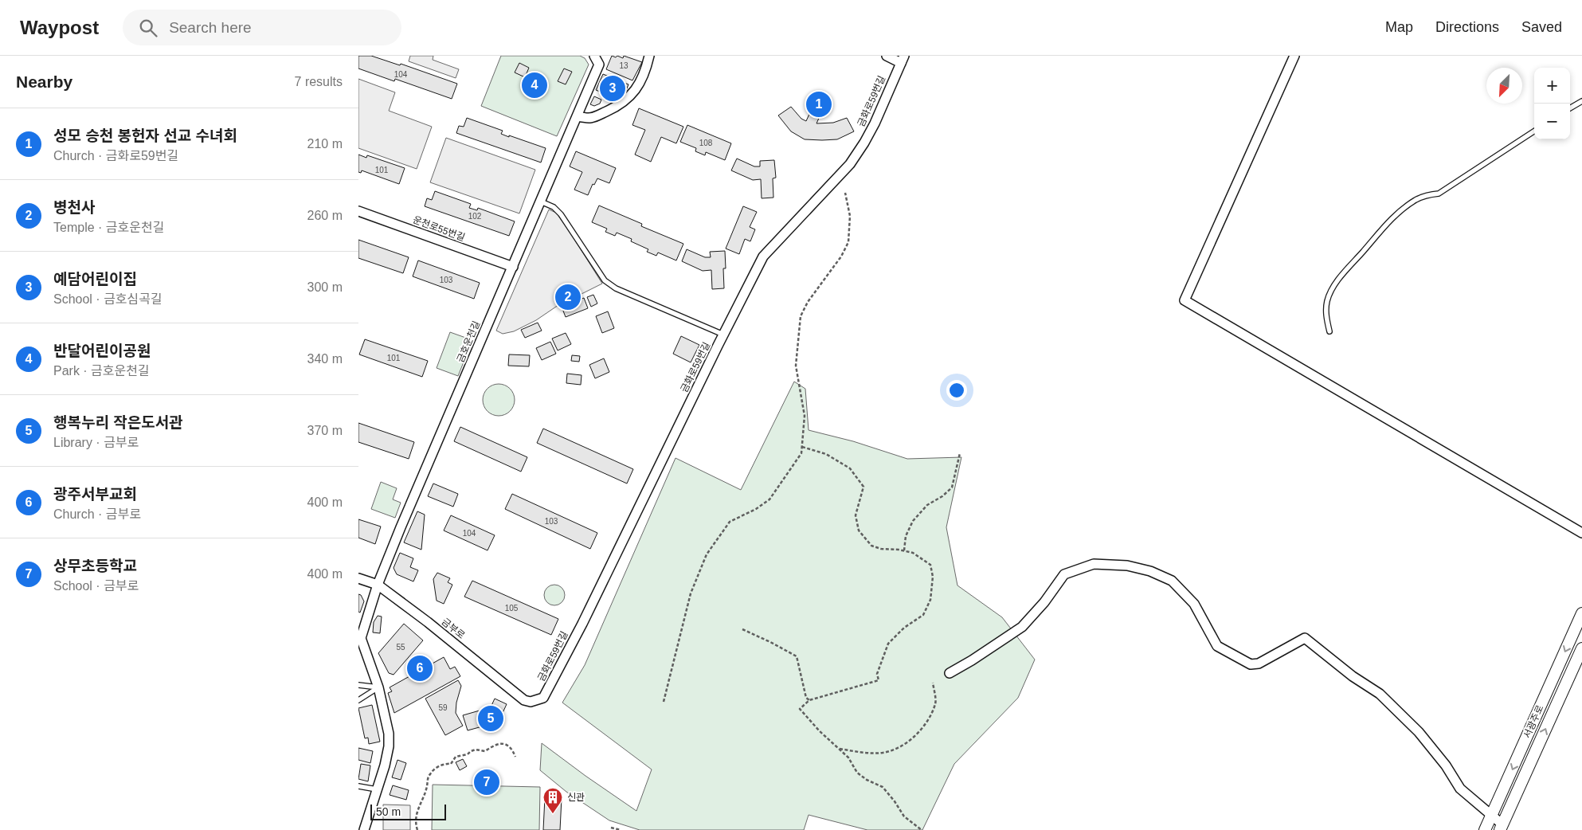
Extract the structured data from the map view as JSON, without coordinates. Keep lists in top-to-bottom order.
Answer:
{
  "streets": {
    "street": [
      "금화로59번길",
      "운천로55번길",
      "금호운천길",
      "금부로",
      "서광주로"
    ]
  },
  "crossings": [
    ["금화로59번길", "금부로"],
    ["운천로55번길", "금호운천길"],
    ["금호운천길", "금부로"]
  ],
  "places": {
    "building": ["신관"]
  },
  "house_numbers": [
    "13",
    "104",
    "108",
    "101",
    "102",
    "103",
    "101",
    "103",
    "104",
    "105",
    "55",
    "59"
  ],
  "scale_bar": "50 m",
  "north": "bottom left",
  "page": {
    "header": "Waypost",
    "search": "Search here",
    "nav": ["Map", "Directions", "Saved"],
    "heading": ["Nearby", "7 results"],
    "map_buttons": ["+", "−"],
    "pins": [
      "4",
      "3",
      "1",
      "2",
      "6",
      "5",
      "7"
    ],
    "list": [
      {
        "mark": "1",
        "name": "성모 승천 봉헌자 선교 수녀회",
        "note": "Church · 금화로59번길",
        "value": "210 m"
      },
      {
        "mark": "2",
        "name": "병천사",
        "note": "Temple · 금호운천길",
        "value": "260 m"
      },
      {
        "mark": "3",
        "name": "예담어린이집",
        "note": "School · 금호심곡길",
        "value": "300 m"
      },
      {
        "mark": "4",
        "name": "반달어린이공원",
        "note": "Park · 금호운천길",
        "value": "340 m"
      },
      {
        "mark": "5",
        "name": "행복누리 작은도서관",
        "note": "Library · 금부로",
        "value": "370 m"
      },
      {
        "mark": "6",
        "name": "광주서부교회",
        "note": "Church · 금부로",
        "value": "400 m"
      },
      {
        "mark": "7",
        "name": "상무초등학교",
        "note": "School · 금부로",
        "value": "400 m"
      }
    ],
    "scale": "50 m"
  }
}
